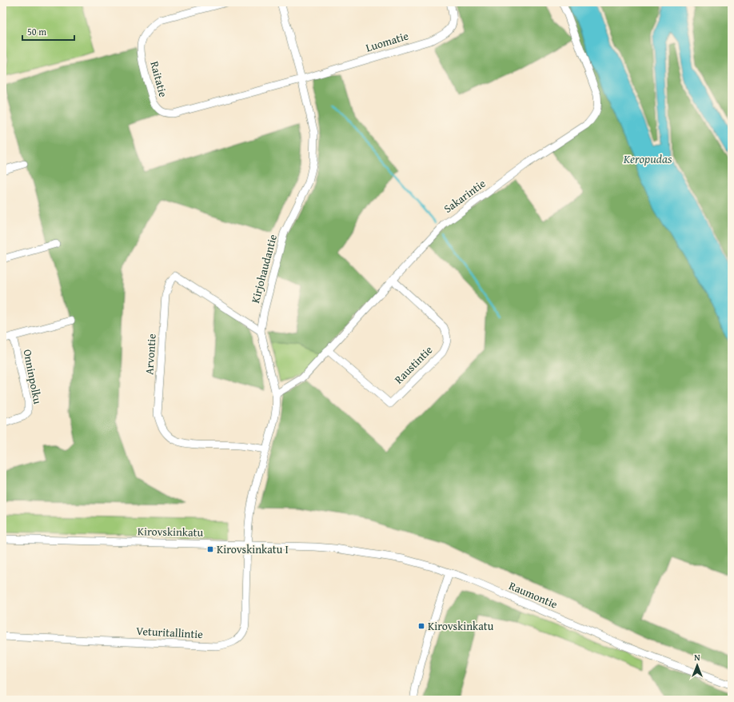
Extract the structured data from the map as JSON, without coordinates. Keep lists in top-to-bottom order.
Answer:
{
  "streets": {
    "street": [
      "Luomatie",
      "Raitatie",
      "Sakarintie",
      "Kirjohaudantie",
      "Arvontie",
      "Raustintie",
      "Onninpolku",
      "Kirovskinkatu",
      "Raumontie",
      "Veturitallintie"
    ]
  },
  "crossings": [
    ["Luomatie", "Raitatie"],
    ["Luomatie", "Kirjohaudantie"],
    ["Raitatie", "Kirjohaudantie"],
    ["Sakarintie", "Kirjohaudantie"],
    ["Sakarintie", "Raustintie"],
    ["Kirjohaudantie", "Arvontie"],
    ["Kirjohaudantie", "Kirovskinkatu"],
    ["Kirjohaudantie", "Veturitallintie"],
    ["Kirovskinkatu", "Raumontie"],
    ["Kirovskinkatu", "Veturitallintie"]
  ],
  "water": ["Keropudas"],
  "places": {
    "transit": ["Kirovskinkatu I", "Kirovskinkatu"]
  },
  "scale_bar": "50 m",
  "north": "top"
}
